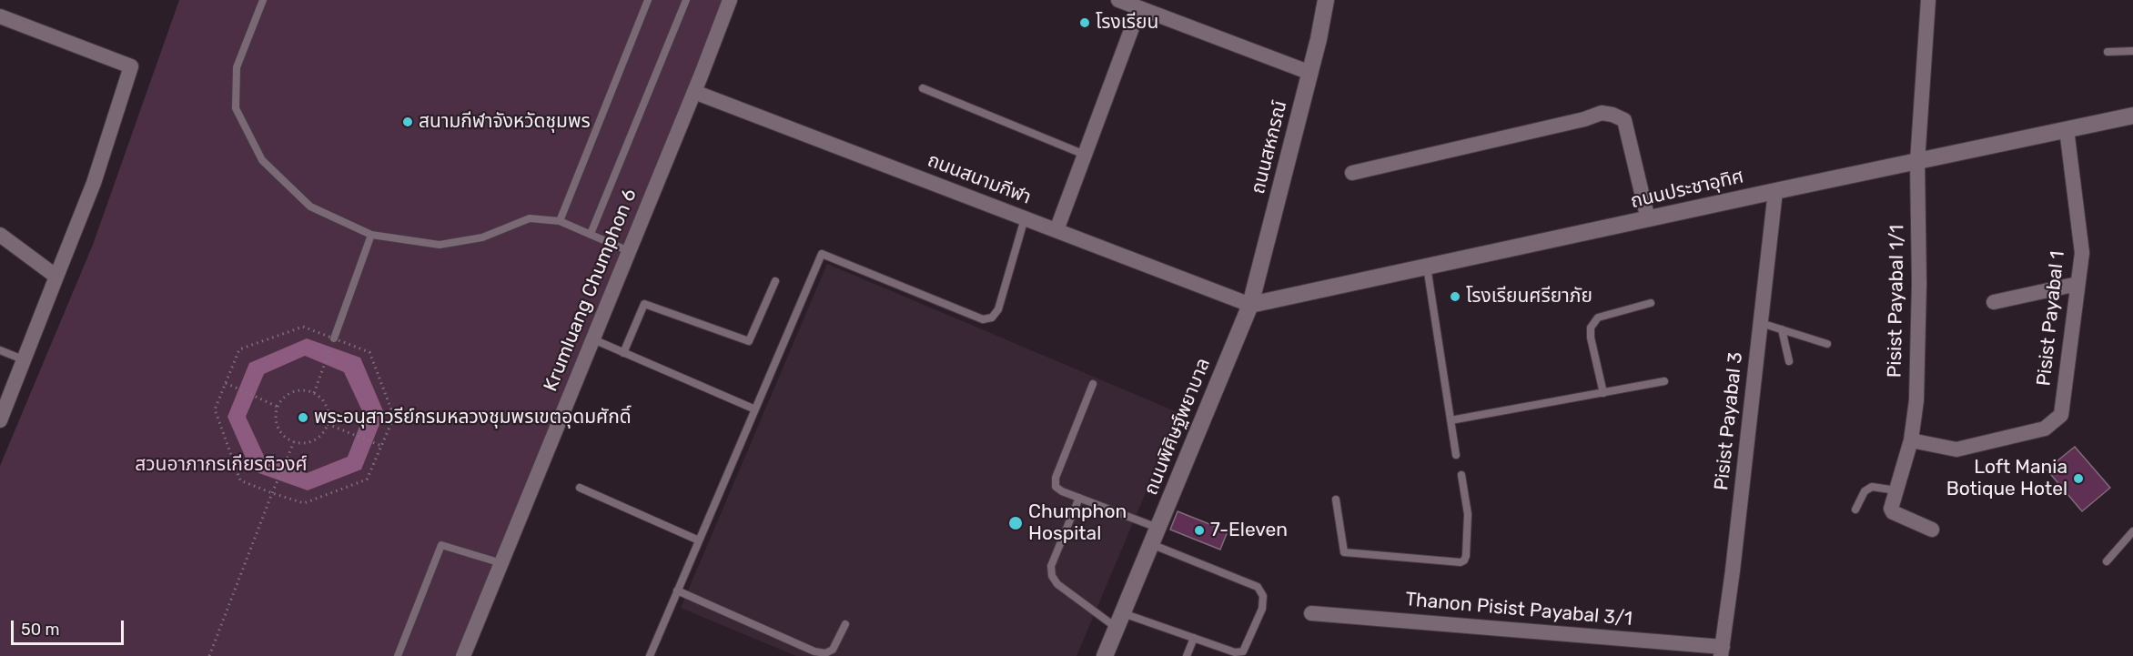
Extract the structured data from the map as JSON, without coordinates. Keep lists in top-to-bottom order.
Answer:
{
  "streets": {
    "street": [
      "ถนนสหกรณ์",
      "ถนนสนามกีฬา",
      "ถนนประชาอุทิศ",
      "Krumluang Chumphon 6",
      "Pisist Payabal 1/1",
      "Pisist Payabal 1",
      "Pisist Payabal 3",
      "ถนนพิศิษฐ์พยาบาล",
      "Thanon Pisist Payabal 3/1"
    ]
  },
  "crossings": [
    ["ถนนสหกรณ์", "ถนนสนามกีฬา"],
    ["ถนนสหกรณ์", "ถนนประชาอุทิศ"],
    ["ถนนสหกรณ์", "ถนนพิศิษฐ์พยาบาล"],
    ["ถนนสนามกีฬา", "ถนนประชาอุทิศ"],
    ["ถนนสนามกีฬา", "Krumluang Chumphon 6"],
    ["ถนนสนามกีฬา", "ถนนพิศิษฐ์พยาบาล"],
    ["ถนนประชาอุทิศ", "Pisist Payabal 1/1"],
    ["ถนนประชาอุทิศ", "Pisist Payabal 1"],
    ["ถนนประชาอุทิศ", "Pisist Payabal 3"],
    ["ถนนประชาอุทิศ", "ถนนพิศิษฐ์พยาบาล"],
    ["Pisist Payabal 1/1", "Pisist Payabal 1"],
    ["Pisist Payabal 3", "Thanon Pisist Payabal 3/1"]
  ],
  "parks": ["สวนอาภากรเกียรติวงศ์"],
  "places": [
    "โรงเรียน",
    "สนามกีฬาจังหวัดชุมพร",
    "โรงเรียนศรียาภัย",
    "พระอนุสาวรีย์กรมหลวงชุมพรเขตอุดมศักดิ์",
    "Loft Mania Botique Hotel",
    "Chumphon Hospital",
    "7-Eleven"
  ],
  "scale_bar": "50 m"
}
